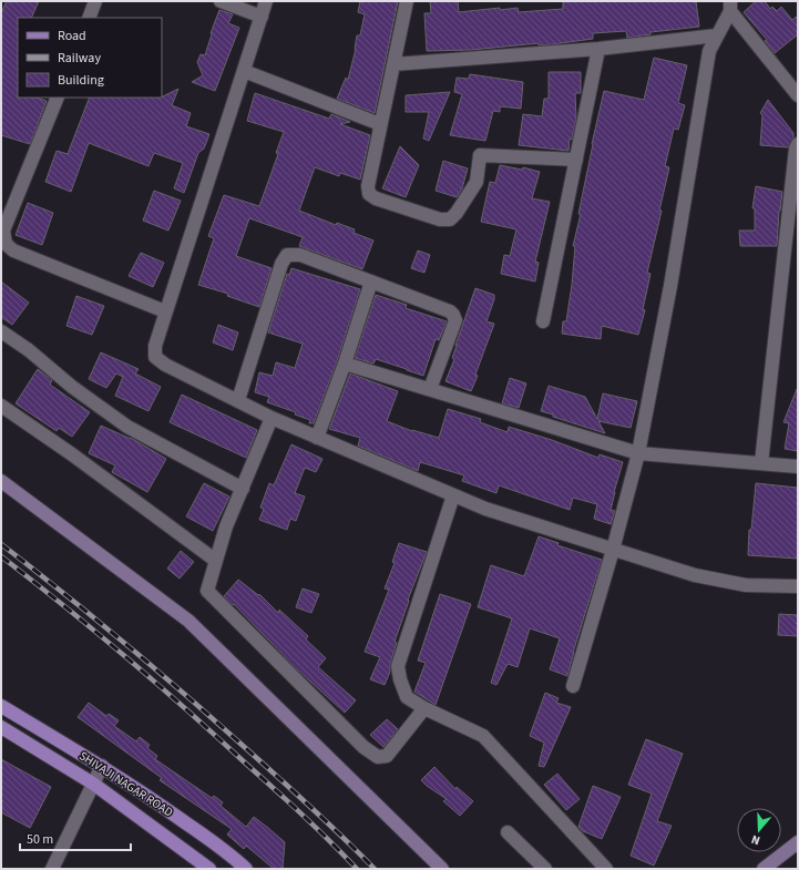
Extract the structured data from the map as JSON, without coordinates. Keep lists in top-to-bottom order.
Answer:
{
  "streets": {
    "main road": ["SHIVAJI NAGAR ROAD"]
  },
  "legend": ["Road", "Railway", "Building"],
  "scale_bar": "50 m",
  "north": "bottom"
}
